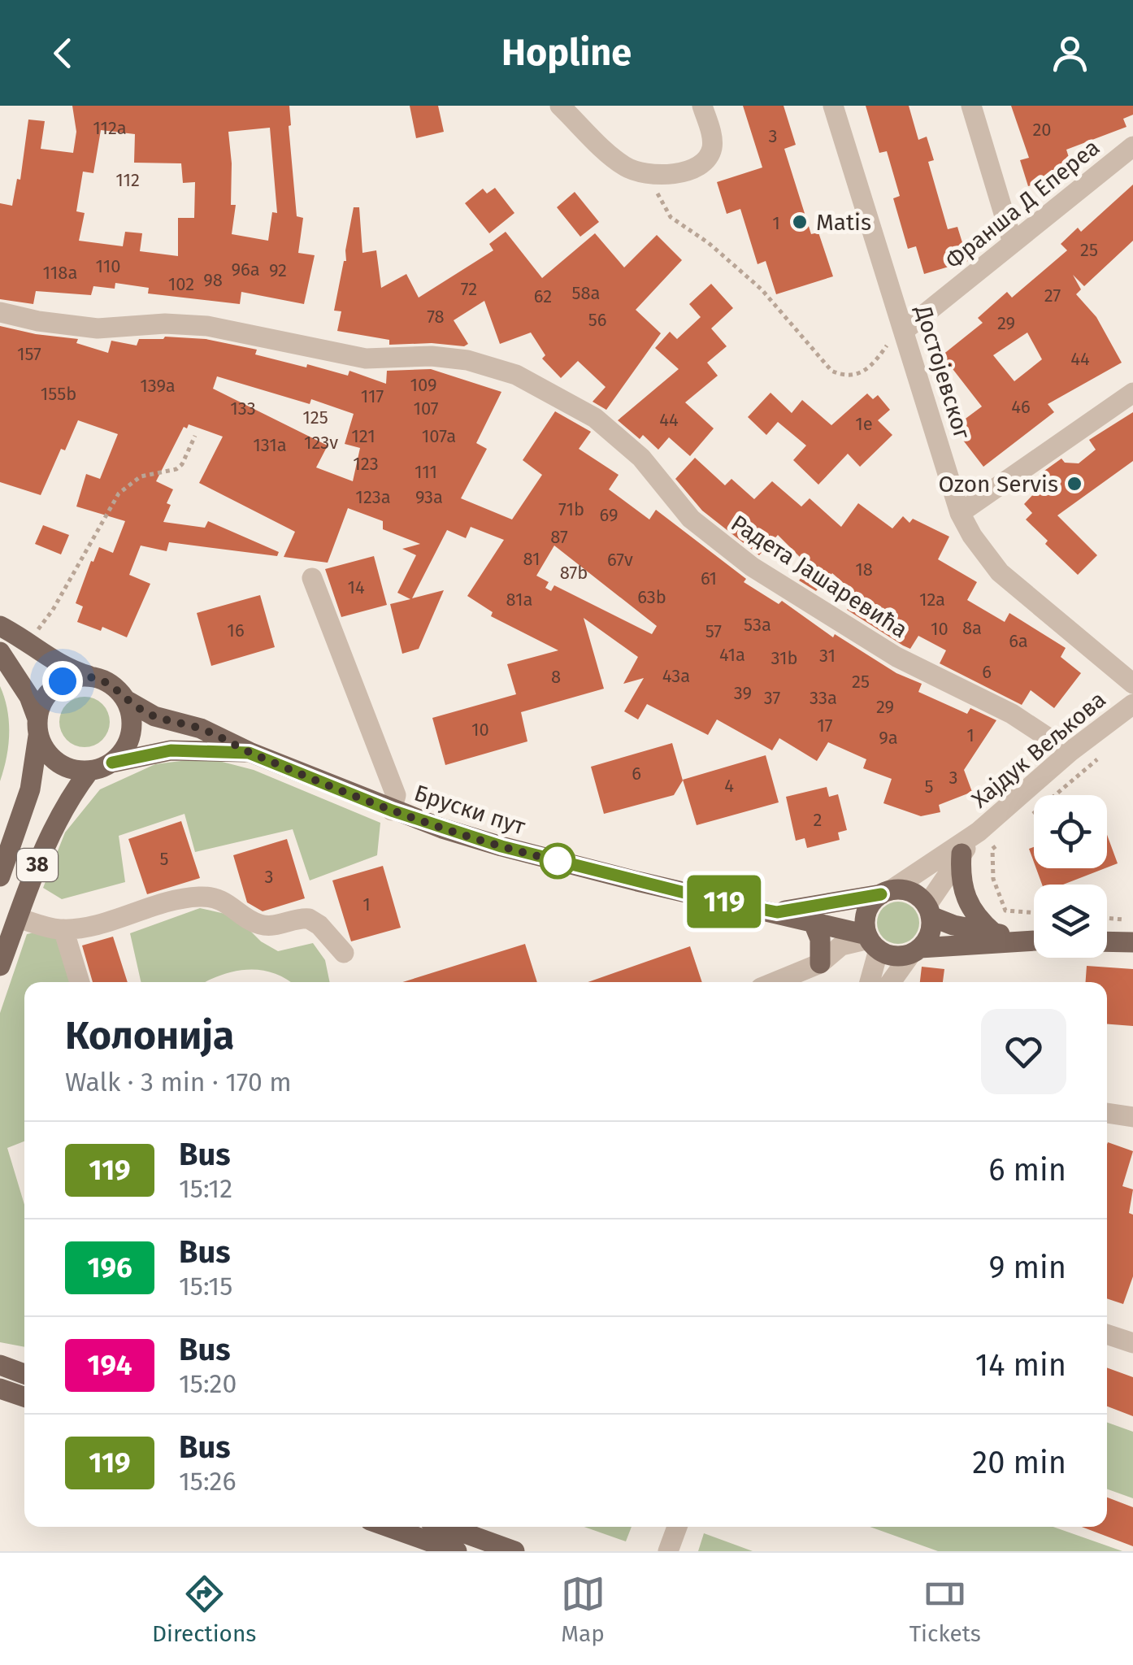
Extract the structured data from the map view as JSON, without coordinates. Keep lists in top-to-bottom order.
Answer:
{
  "streets": {
    "main road": ["Бруски пут", "38"],
    "street": [
      "Франша Д Епереа",
      "Достојевског",
      "Радета Јашаревића",
      "Хајдук Вељкова"
    ]
  },
  "crossings": [
    ["Франша Д Епереа", "Достојевског"],
    ["Радета Јашаревића", "Хајдук Вељкова"],
    ["Бруски пут", "38"]
  ],
  "places": ["Matis", "Ozon Servis"],
  "lines": ["bus line 119"],
  "house_numbers": [
    "112a",
    "20",
    "3",
    "112",
    "1",
    "25",
    "110",
    "96a",
    "92",
    "118a",
    "98",
    "102",
    "72",
    "58a",
    "27",
    "62",
    "78",
    "56",
    "29",
    "157",
    "44",
    "109",
    "139a",
    "155b",
    "117",
    "46",
    "133",
    "107",
    "125",
    "44",
    "1e",
    "121",
    "107a",
    "123v",
    "131a",
    "123",
    "111",
    "123a",
    "93a",
    "71b",
    "69",
    "87",
    "81",
    "67v",
    "18",
    "87b",
    "61",
    "14",
    "63b",
    "81a",
    "12a",
    "53a",
    "8a",
    "10",
    "16",
    "57",
    "6a",
    "41a",
    "31",
    "31b",
    "6",
    "43a",
    "8",
    "25",
    "39",
    "37",
    "33a",
    "29",
    "17",
    "10",
    "1",
    "9a",
    "6",
    "3",
    "4",
    "5",
    "2",
    "5",
    "3",
    "1"
  ],
  "page": {
    "header": "Hopline",
    "on_map": "119",
    "heading": ["Колонија", "Walk · 3 min · 170 m"],
    "list": [
      {
        "mark": "119",
        "name": "Bus",
        "note": "15:12",
        "value": "6 min"
      },
      {
        "mark": "196",
        "name": "Bus",
        "note": "15:15",
        "value": "9 min"
      },
      {
        "mark": "194",
        "name": "Bus",
        "note": "15:20",
        "value": "14 min"
      },
      {
        "mark": "119",
        "name": "Bus",
        "note": "15:26",
        "value": "20 min"
      }
    ],
    "tabs": ["Directions", "Map", "Tickets"]
  }
}
